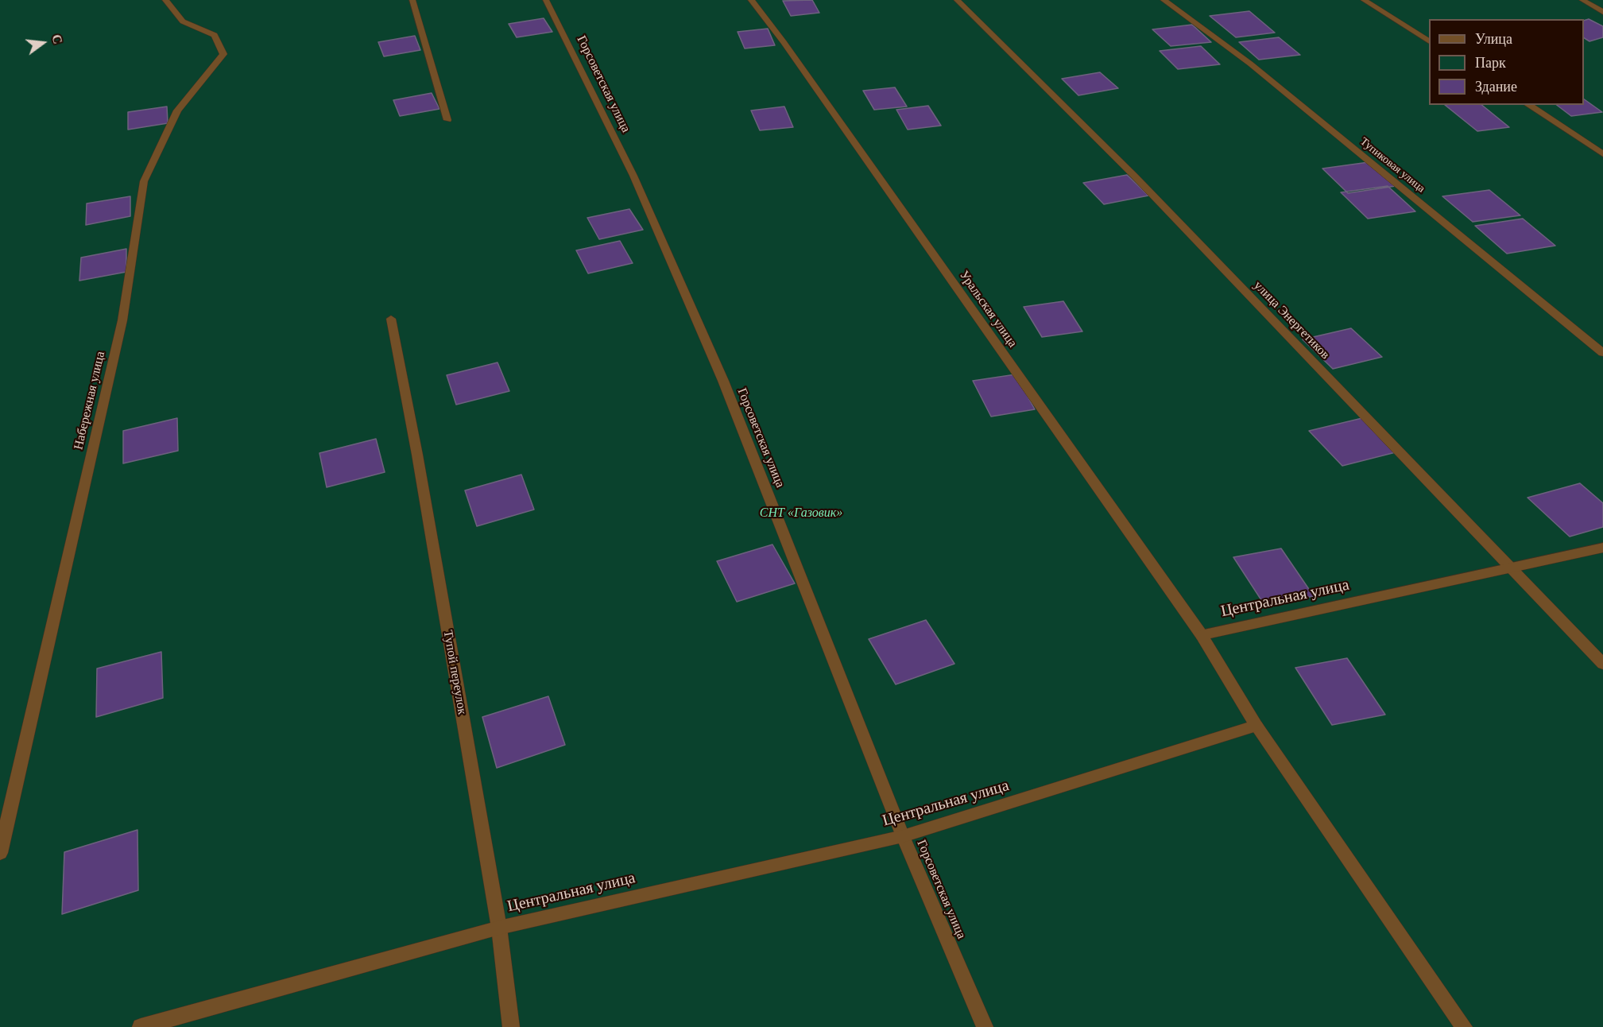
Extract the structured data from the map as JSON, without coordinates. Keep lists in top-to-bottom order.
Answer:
{
  "streets": {
    "street": [
      "Горсоветская улица",
      "Тупиковая улица",
      "Уральская улица",
      "улица Энергетиков",
      "Набережная улица",
      "Центральная улица",
      "Тупой переулок"
    ]
  },
  "crossings": [
    ["Горсоветская улица", "Центральная улица"],
    ["Уральская улица", "Центральная улица"],
    ["улица Энергетиков", "Центральная улица"],
    ["Центральная улица", "Тупой переулок"]
  ],
  "parks": ["СНТ «Газовик»"],
  "legend": ["Улица", "Парк", "Здание"],
  "north": "right"
}
